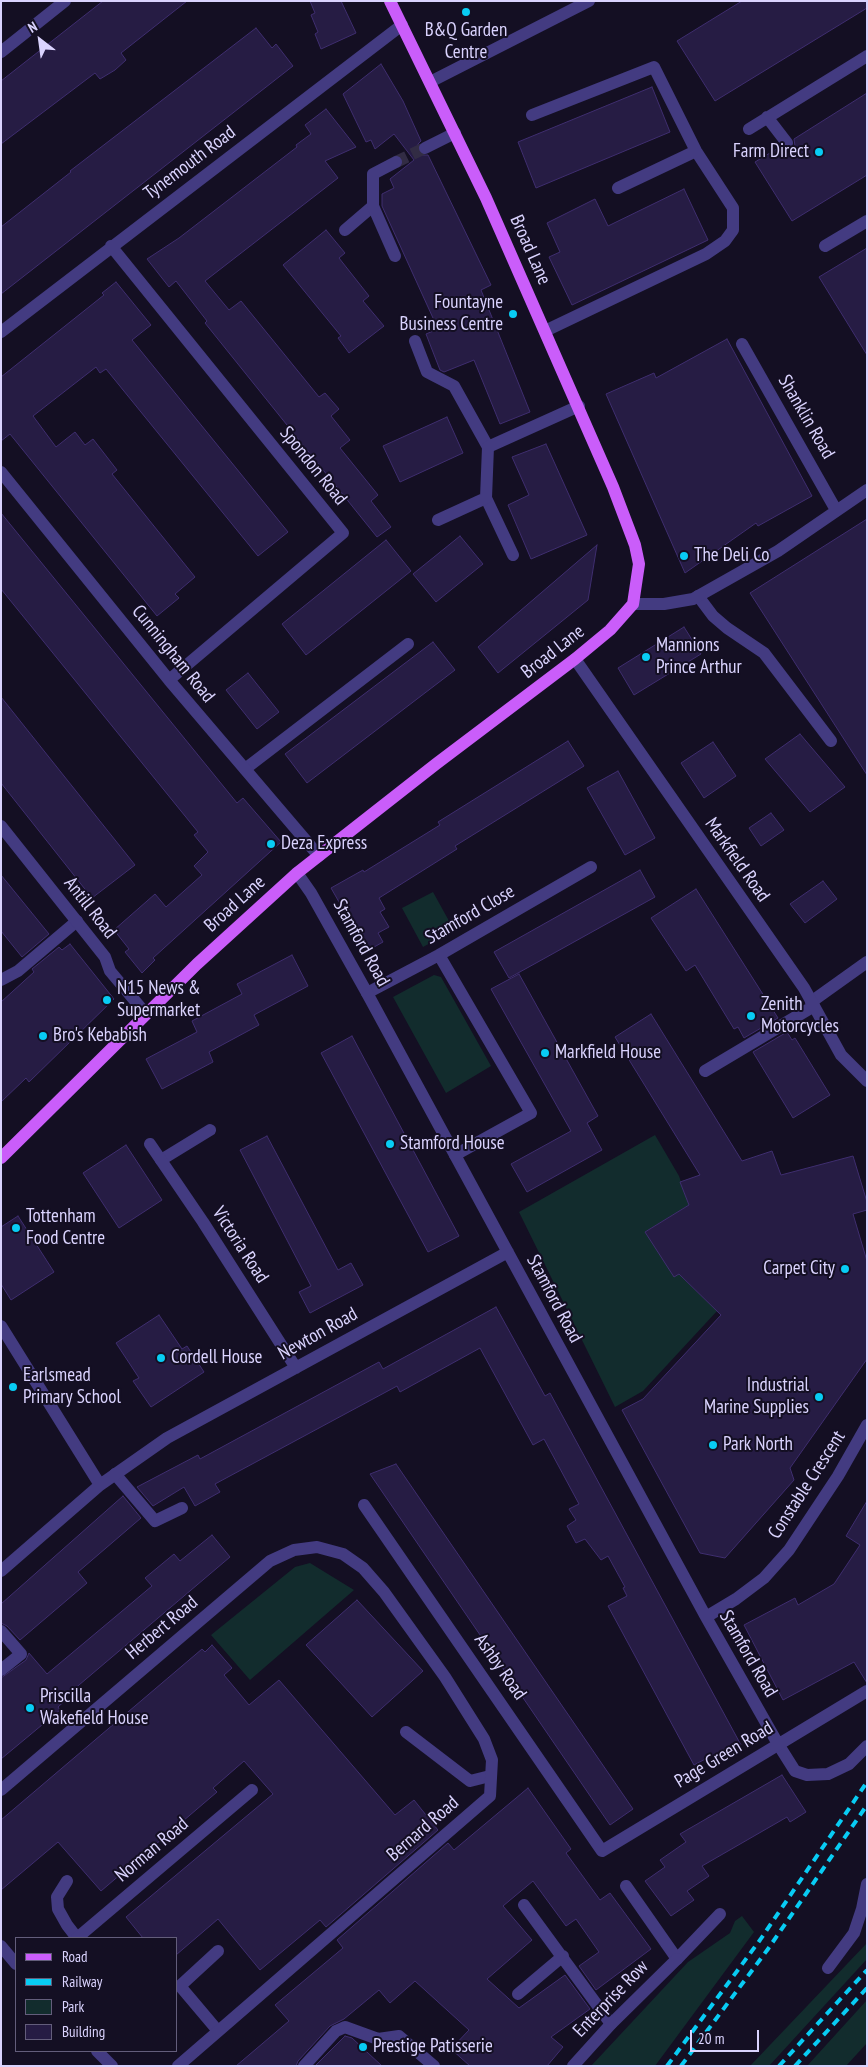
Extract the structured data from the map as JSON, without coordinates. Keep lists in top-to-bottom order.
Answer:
{
  "streets": {
    "main road": ["Broad Lane"],
    "street": [
      "Tynemouth Road",
      "Shanklin Road",
      "Spondon Road",
      "Cunningham Road",
      "Markfield Road",
      "Antill Road",
      "Stamford Close",
      "Stamford Road",
      "Victoria Road",
      "Newton Road",
      "Constable Crescent",
      "Herbert Road",
      "Ashby Road",
      "Page Green Road",
      "Bernard Road",
      "Norman Road",
      "Enterprise Row"
    ]
  },
  "crossings": [
    ["Tynemouth Road", "Broad Lane"],
    ["Tynemouth Road", "Spondon Road"],
    ["Broad Lane", "Cunningham Road"],
    ["Broad Lane", "Markfield Road"],
    ["Broad Lane", "Antill Road"],
    ["Broad Lane", "Stamford Road"],
    ["Spondon Road", "Cunningham Road"],
    ["Stamford Close", "Stamford Road"],
    ["Stamford Road", "Newton Road"],
    ["Stamford Road", "Constable Crescent"],
    ["Stamford Road", "Page Green Road"],
    ["Victoria Road", "Newton Road"],
    ["Herbert Road", "Bernard Road"],
    ["Ashby Road", "Page Green Road"]
  ],
  "places": [
    "B&Q Garden Centre",
    "Farm Direct",
    "Fountayne Business Centre",
    "The Deli Co",
    "Mannions Prince Arthur",
    "Deza Express",
    "N15 News & Supermarket",
    "Zenith Motorcycles",
    "Bro's Kebabish",
    "Markfield House",
    "Stamford House",
    "Tottenham Food Centre",
    "Carpet City",
    "Cordell House",
    "Earlsmead Primary School",
    "Industrial Marine Supplies",
    "Park North",
    "Priscilla Wakefield House",
    "Prestige Patisserie"
  ],
  "legend": [
    "Road",
    "Railway",
    "Park",
    "Building"
  ],
  "scale_bar": "20 m",
  "north": "top left"
}
